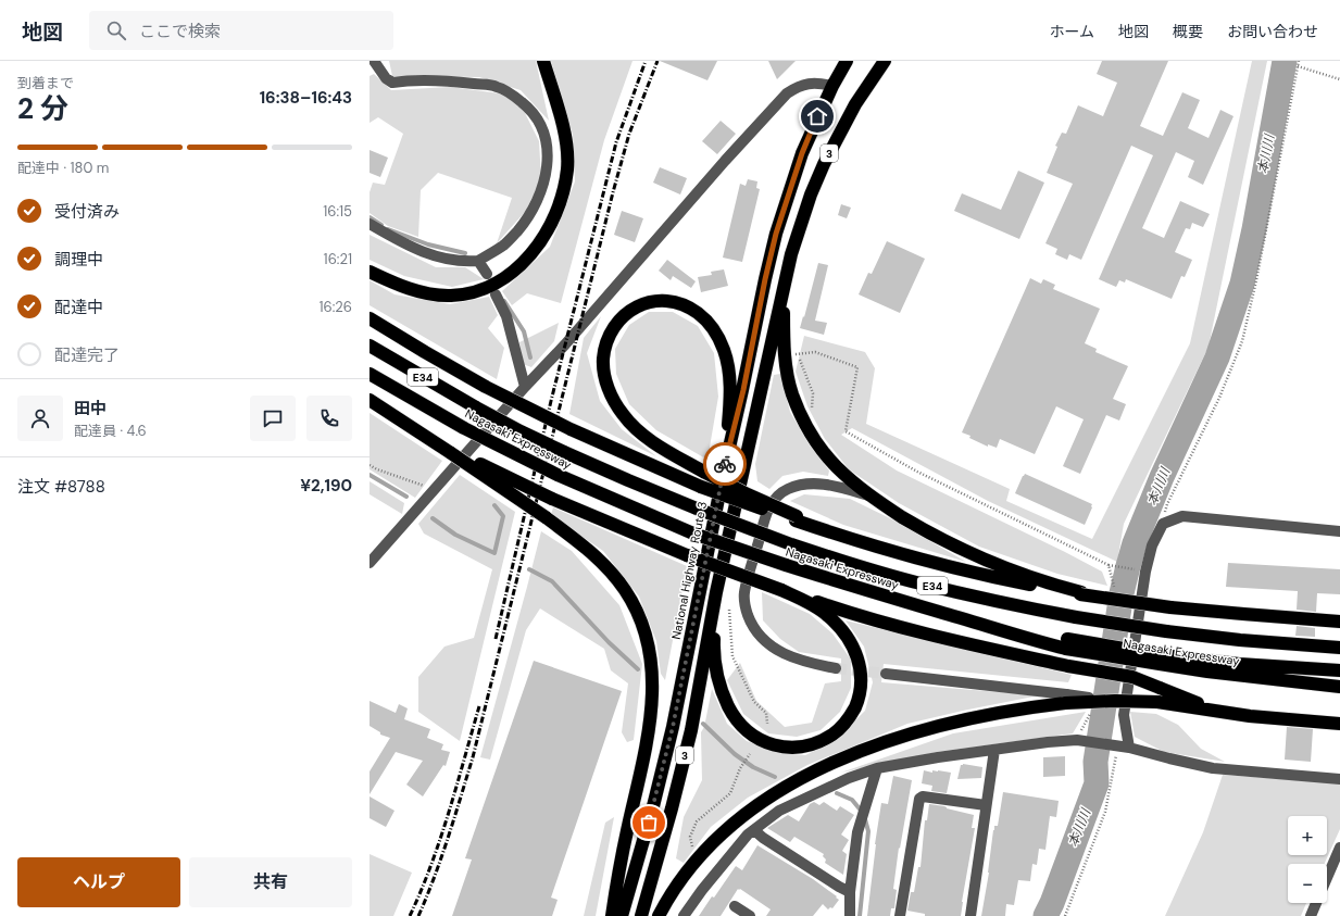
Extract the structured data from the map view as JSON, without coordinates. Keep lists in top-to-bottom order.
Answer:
{
  "streets": {
    "highway": [
      "3",
      "E34",
      "Nagasaki Expressway",
      "National Highway Route 3"
    ]
  },
  "water": ["本川川"],
  "page": {
    "header": "地図",
    "search": "ここで検索",
    "nav": [
      "ホーム",
      "地図",
      "概要",
      "お問い合わせ"
    ],
    "heading": ["2 分", "到着まで", "16:38–16:43"],
    "panel": [
      "田中",
      "配達員 · 4.6",
      "注文 #8788",
      "¥2,190"
    ],
    "bar": "配達中 · 180 m",
    "list": [
      ["受付済み", "16:15"],
      ["調理中", "16:21"],
      ["配達中", "16:26"],
      "配達完了"
    ],
    "map_buttons": ["+", "−"],
    "buttons": ["ヘルプ", "共有"]
  }
}
